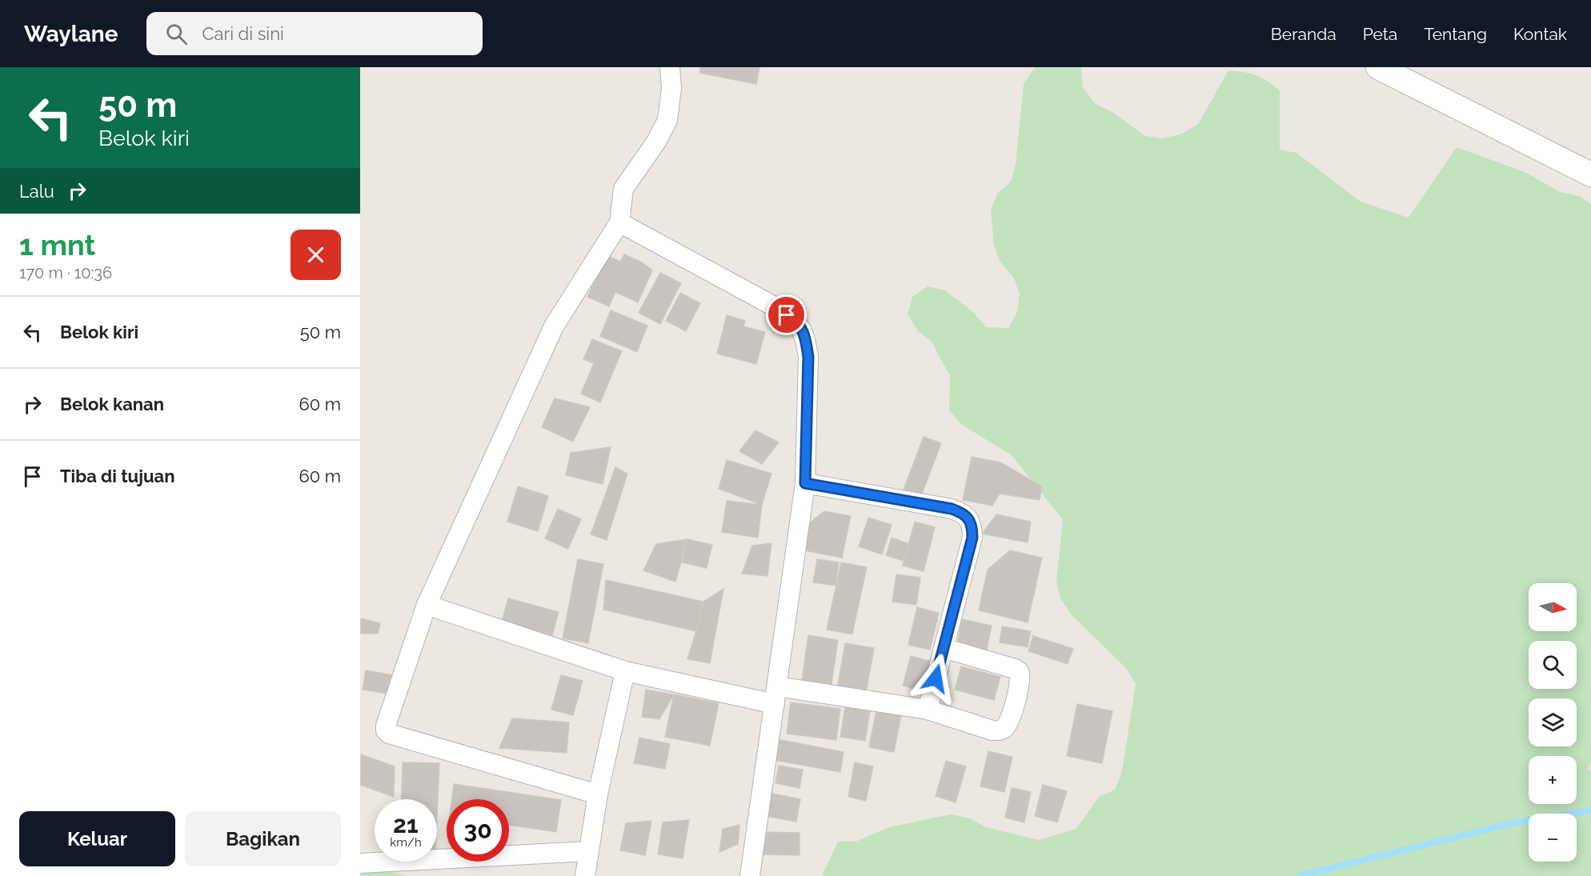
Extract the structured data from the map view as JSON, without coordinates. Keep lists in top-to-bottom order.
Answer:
{
  "north": "right",
  "page": {
    "header": "Waylane",
    "search": "Cari di sini",
    "nav": [
      "Beranda",
      "Peta",
      "Tentang",
      "Kontak"
    ],
    "turn": ["50 m", "Belok kiri"],
    "then": "Lalu",
    "heading": ["1 mnt", "170 m · 10:36"],
    "list": [
      {
        "name": "Belok kiri",
        "value": "50 m"
      },
      {
        "name": "Belok kanan",
        "value": "60 m"
      },
      {
        "name": "Tiba di tujuan",
        "value": "60 m"
      }
    ],
    "map_buttons": ["+", "−"],
    "speed": "21 km/h",
    "limit": "30",
    "buttons": ["Keluar", "Bagikan"]
  }
}
